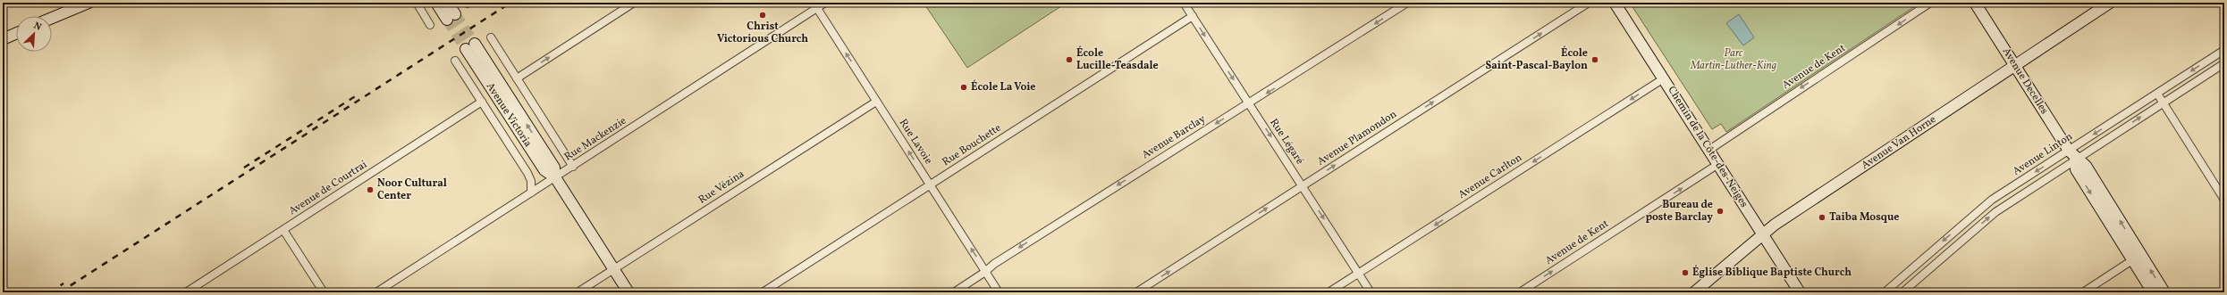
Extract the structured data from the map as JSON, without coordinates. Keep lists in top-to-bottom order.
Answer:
{
  "streets": {
    "main road": [
      "Avenue Decelles",
      "Avenue Victoria",
      "Avenue Van Horne",
      "Chemin de la Côte-des-Neiges"
    ],
    "street": [
      "Avenue de Kent",
      "Avenue Barclay",
      "Avenue Plamondon",
      "Rue Mackenzie",
      "Rue Lavoie",
      "Rue Légaré",
      "Rue Bouchette",
      "Avenue Linton",
      "Avenue Carlton",
      "Rue Vézina",
      "Avenue de Courtrai"
    ]
  },
  "crossings": [
    ["Avenue de Kent", "Chemin de la Côte-des-Neiges"],
    ["Avenue Decelles", "Avenue Van Horne"],
    ["Avenue Decelles", "Avenue Linton"],
    ["Avenue Victoria", "Rue Mackenzie"],
    ["Avenue Victoria", "Rue Vézina"],
    ["Avenue Victoria", "Avenue de Courtrai"],
    ["Avenue Barclay", "Rue Lavoie"],
    ["Avenue Barclay", "Rue Légaré"],
    ["Avenue Plamondon", "Rue Légaré"],
    ["Rue Mackenzie", "Rue Lavoie"],
    ["Rue Lavoie", "Rue Bouchette"],
    ["Rue Lavoie", "Rue Vézina"],
    ["Rue Légaré", "Rue Bouchette"],
    ["Rue Légaré", "Avenue Carlton"],
    ["Avenue Van Horne", "Chemin de la Côte-des-Neiges"],
    ["Chemin de la Côte-des-Neiges", "Avenue Carlton"]
  ],
  "one_way": [
    "Avenue Barclay",
    "Avenue Plamondon",
    "Rue Lavoie",
    "Rue Légaré",
    "Avenue Carlton"
  ],
  "parks": ["Parc Martin-Luther-King"],
  "places": [
    "Christ Victorious Church",
    "École Lucille-Teasdale",
    "École Saint-Pascal-Baylon",
    "École La Voie",
    "Noor Cultural Center",
    "Bureau de poste Barclay",
    "Taiba Mosque",
    "Église Biblique Baptiste Church"
  ],
  "north": "top right"
}
